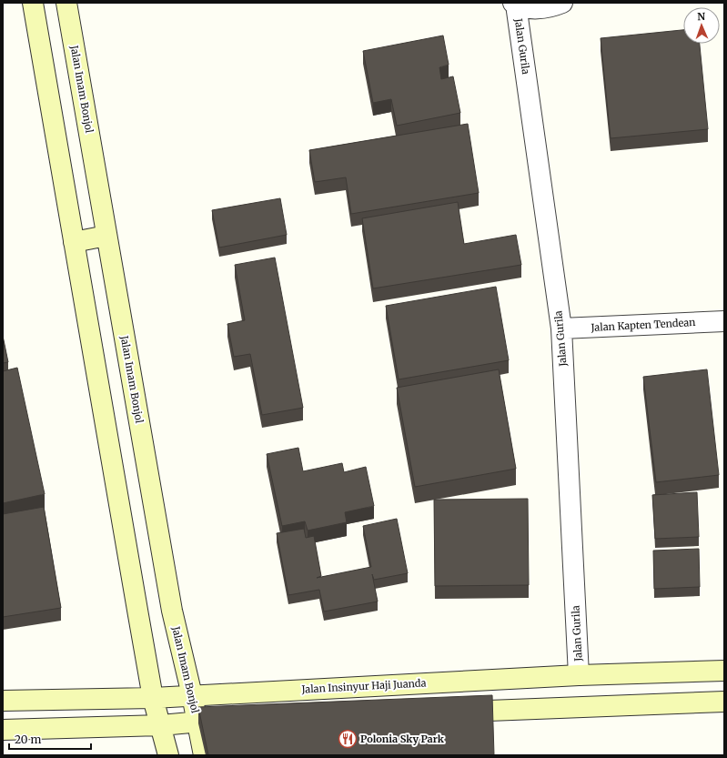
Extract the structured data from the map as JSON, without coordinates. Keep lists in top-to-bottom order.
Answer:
{
  "streets": {
    "main road": ["Jalan Imam Bonjol", "Jalan Insinyur Haji Juanda"],
    "street": ["Jalan Gurila", "Jalan Kapten Tendean"]
  },
  "crossings": [
    ["Jalan Gurila", "Jalan Kapten Tendean"],
    ["Jalan Gurila", "Jalan Insinyur Haji Juanda"],
    ["Jalan Imam Bonjol", "Jalan Insinyur Haji Juanda"]
  ],
  "places": {
    "restaurant": ["Polonia Sky Park"]
  },
  "scale_bar": "20 m",
  "north": "top"
}
